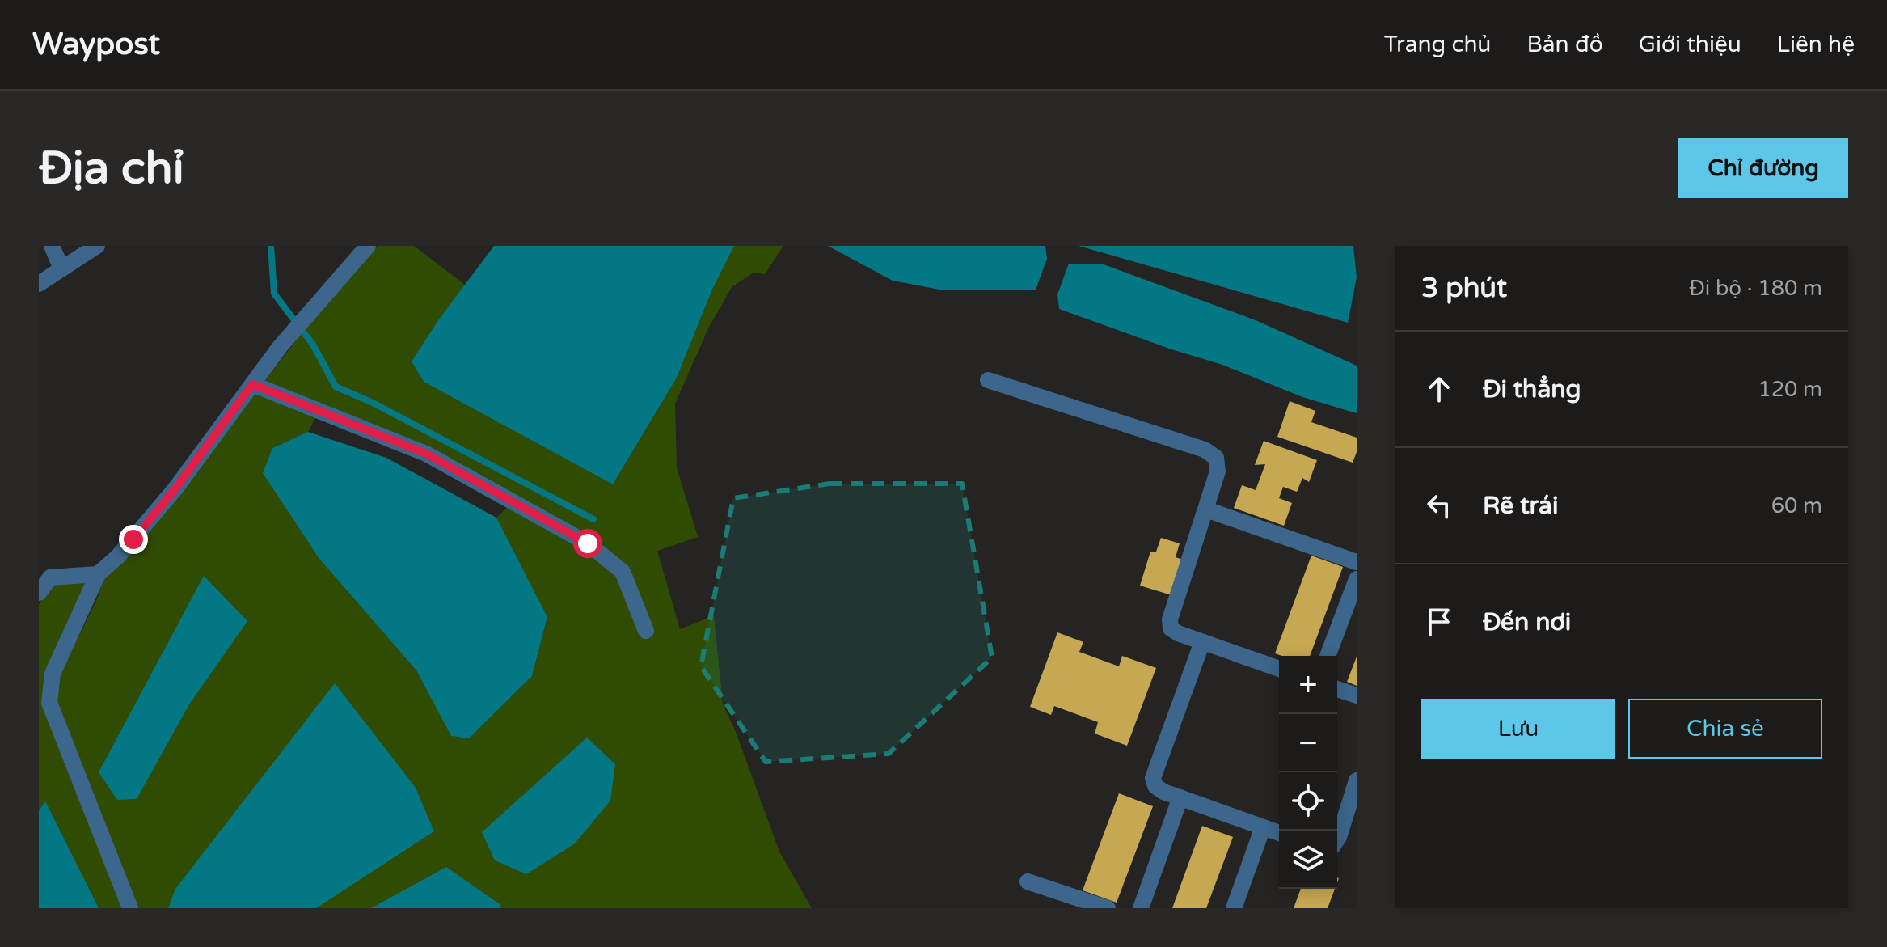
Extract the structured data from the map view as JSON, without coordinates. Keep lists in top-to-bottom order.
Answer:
{
  "page": {
    "header": "Waypost",
    "nav": [
      "Trang chủ",
      "Bản đồ",
      "Giới thiệu",
      "Liên hệ"
    ],
    "buttons": [
      "Chỉ đường",
      ["Lưu", "Chia sẻ"]
    ],
    "title": "Địa chỉ",
    "heading": ["3 phút", "Đi bộ · 180 m"],
    "list": [
      ["Đi thẳng", "120 m"],
      ["Rẽ trái", "60 m"],
      "Đến nơi"
    ],
    "map_buttons": ["+", "−"]
  }
}
